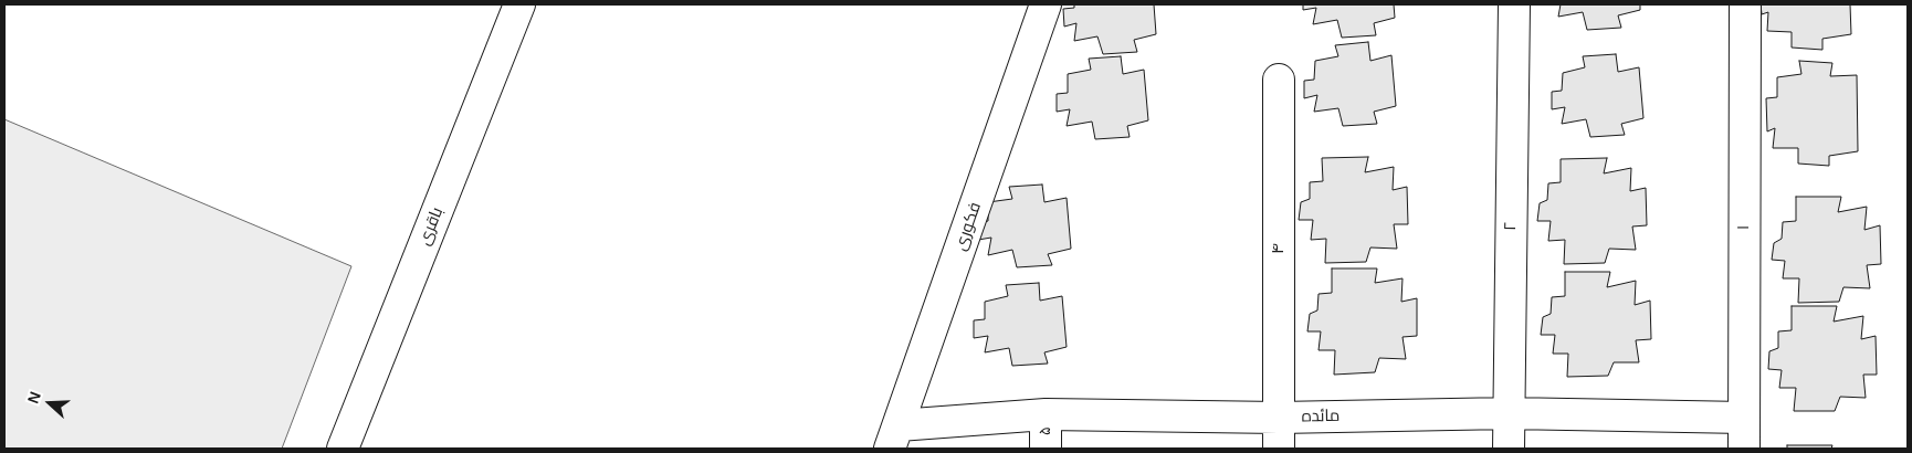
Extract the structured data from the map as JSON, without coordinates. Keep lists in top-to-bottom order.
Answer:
{
  "streets": {
    "street": [
      "باقری",
      "فکوری",
      "۲",
      "۱",
      "۴",
      "مائده",
      "۵"
    ]
  },
  "crossings": [
    ["فکوری", "مائده"],
    ["۲", "مائده"],
    ["۱", "مائده"],
    ["۴", "مائده"],
    ["مائده", "۵"]
  ],
  "north": "left"
}
